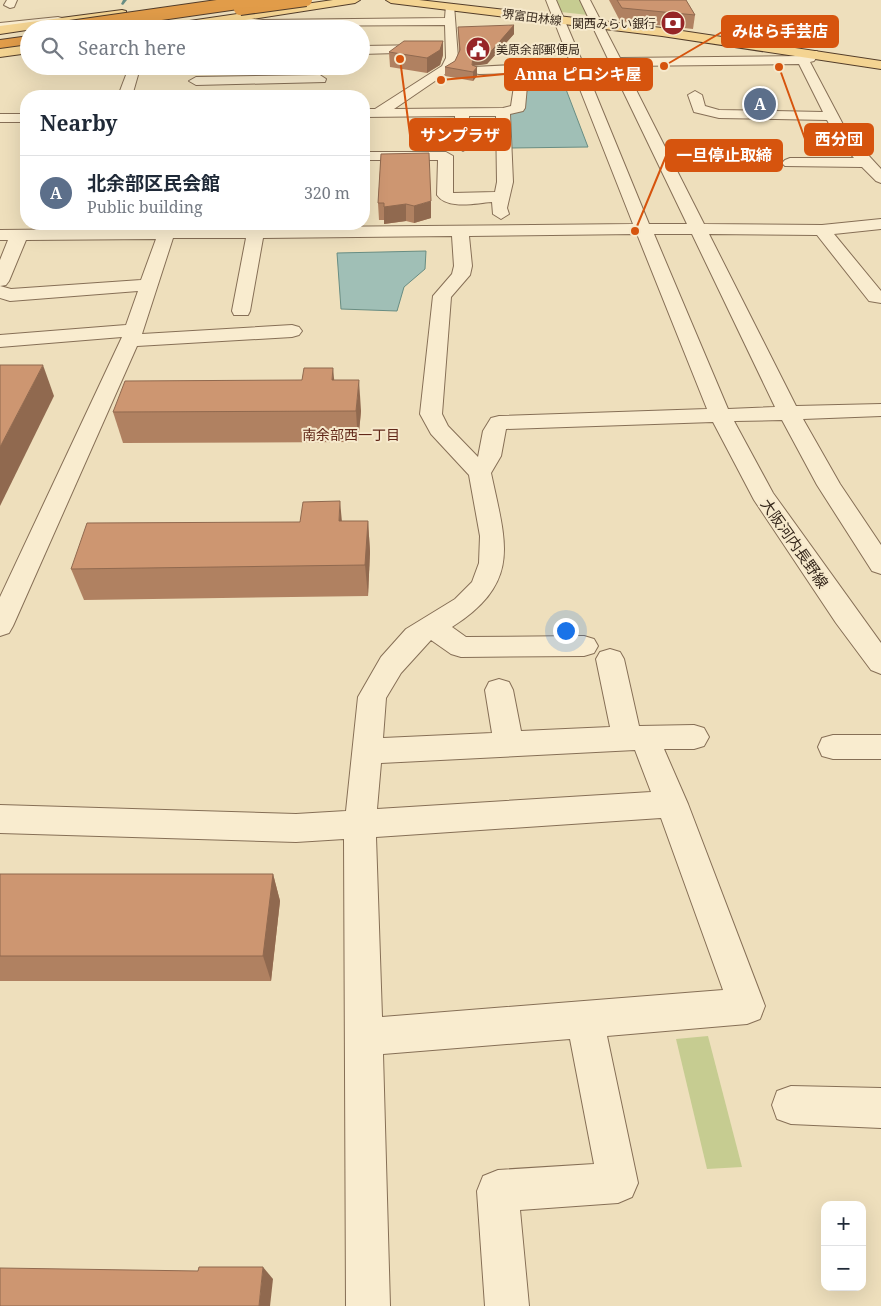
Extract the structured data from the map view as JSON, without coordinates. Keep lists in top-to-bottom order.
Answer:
{
  "streets": {
    "main road": ["堺富田林線"],
    "street": ["大阪河内長野線"]
  },
  "crossings": [
    ["堺富田林線", "大阪河内長野線"]
  ],
  "districts": ["南余部西一丁目"],
  "places": {
    "bank": ["関西みらい銀行"],
    "public building": ["美原余部郵便局"],
    "other": [
      "サンプラザ",
      "みはら手芸店",
      "西分団",
      "Anna ピロシキ屋",
      "一旦停止取締"
    ]
  },
  "page": {
    "search": "Search here",
    "pins": "A",
    "heading": "Nearby",
    "list": [
      {
        "mark": "A",
        "name": "北余部区民会館",
        "note": "Public building",
        "value": "320 m"
      }
    ],
    "map_buttons": ["+", "−"]
  }
}
